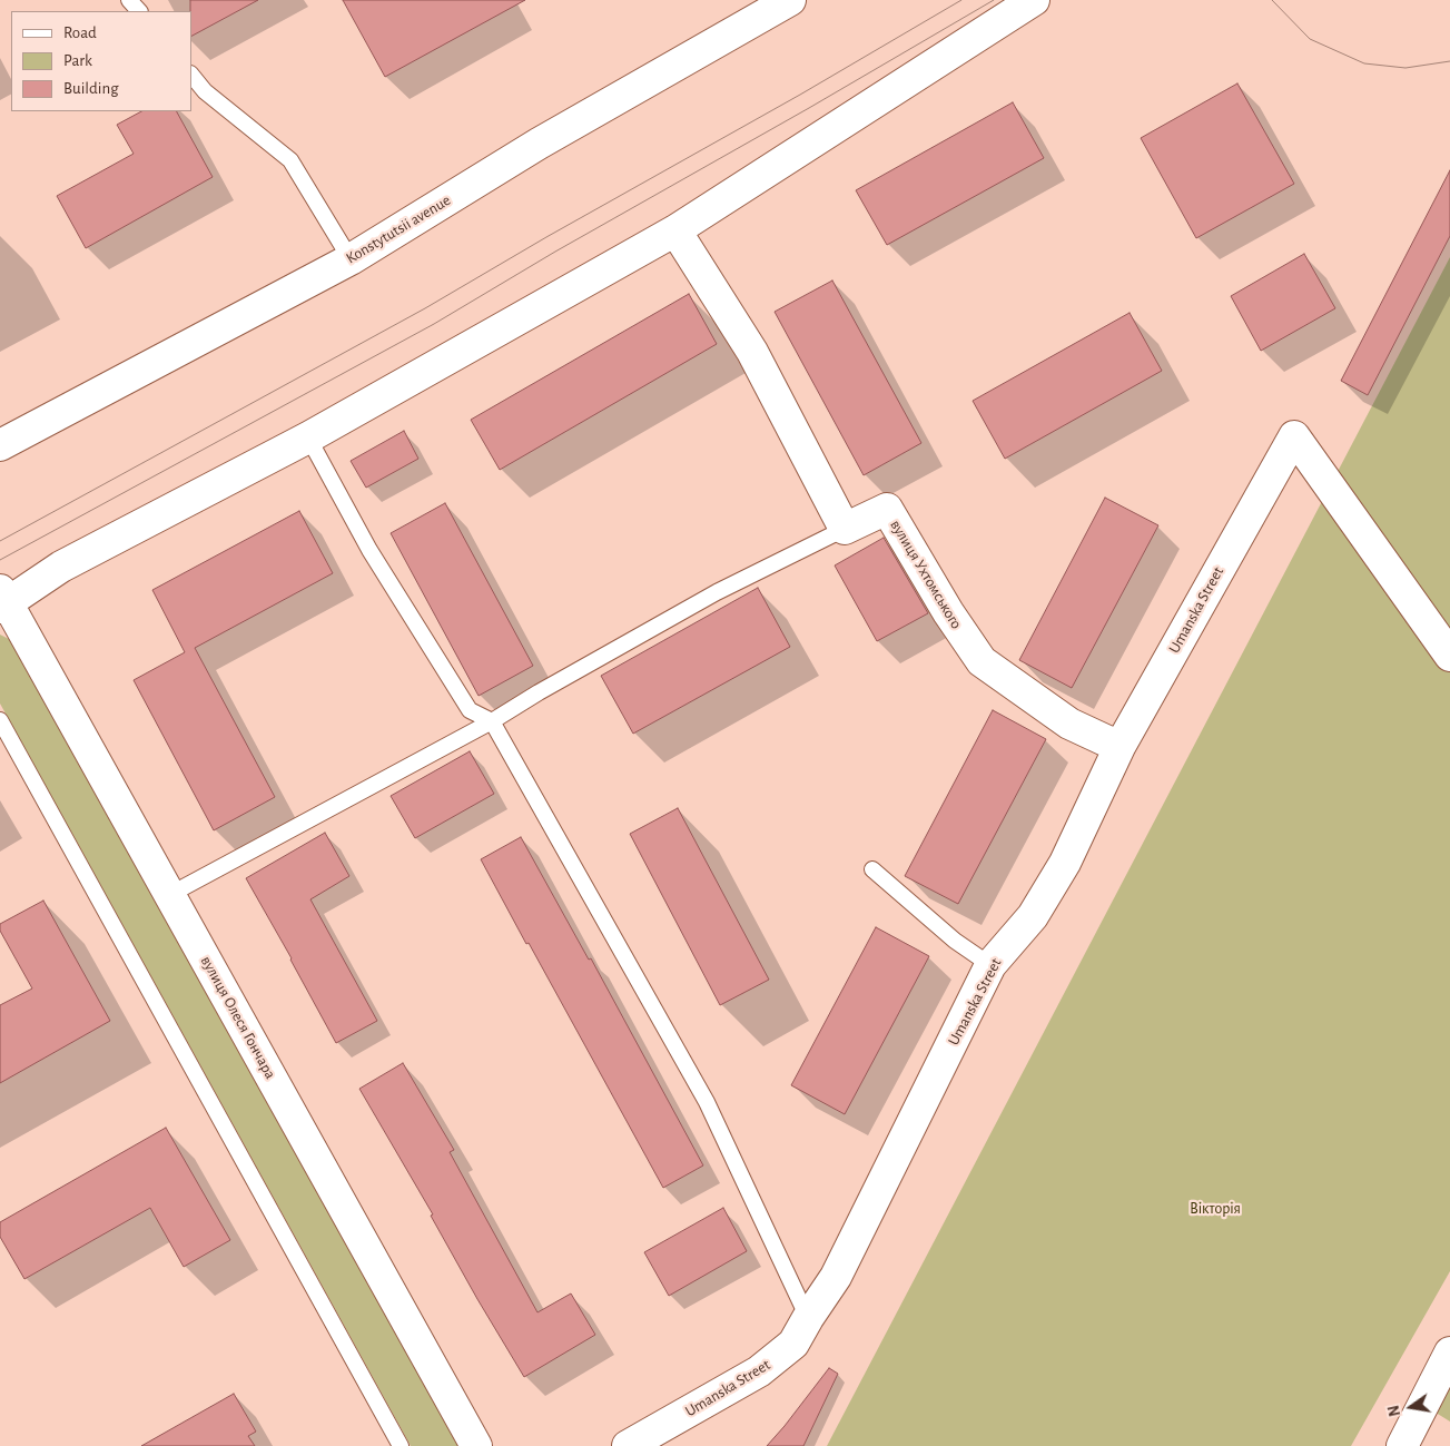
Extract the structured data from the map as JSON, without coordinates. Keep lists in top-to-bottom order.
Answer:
{
  "streets": {
    "street": [
      "Konstytutsii avenue",
      "вулиця Ухтомського",
      "Umanska Street",
      "вулиця Олеся Гончара"
    ]
  },
  "crossings": [
    ["вулиця Ухтомського", "Umanska Street"]
  ],
  "parks": ["Вікторія"],
  "legend": ["Road", "Park", "Building"],
  "north": "left"
}
